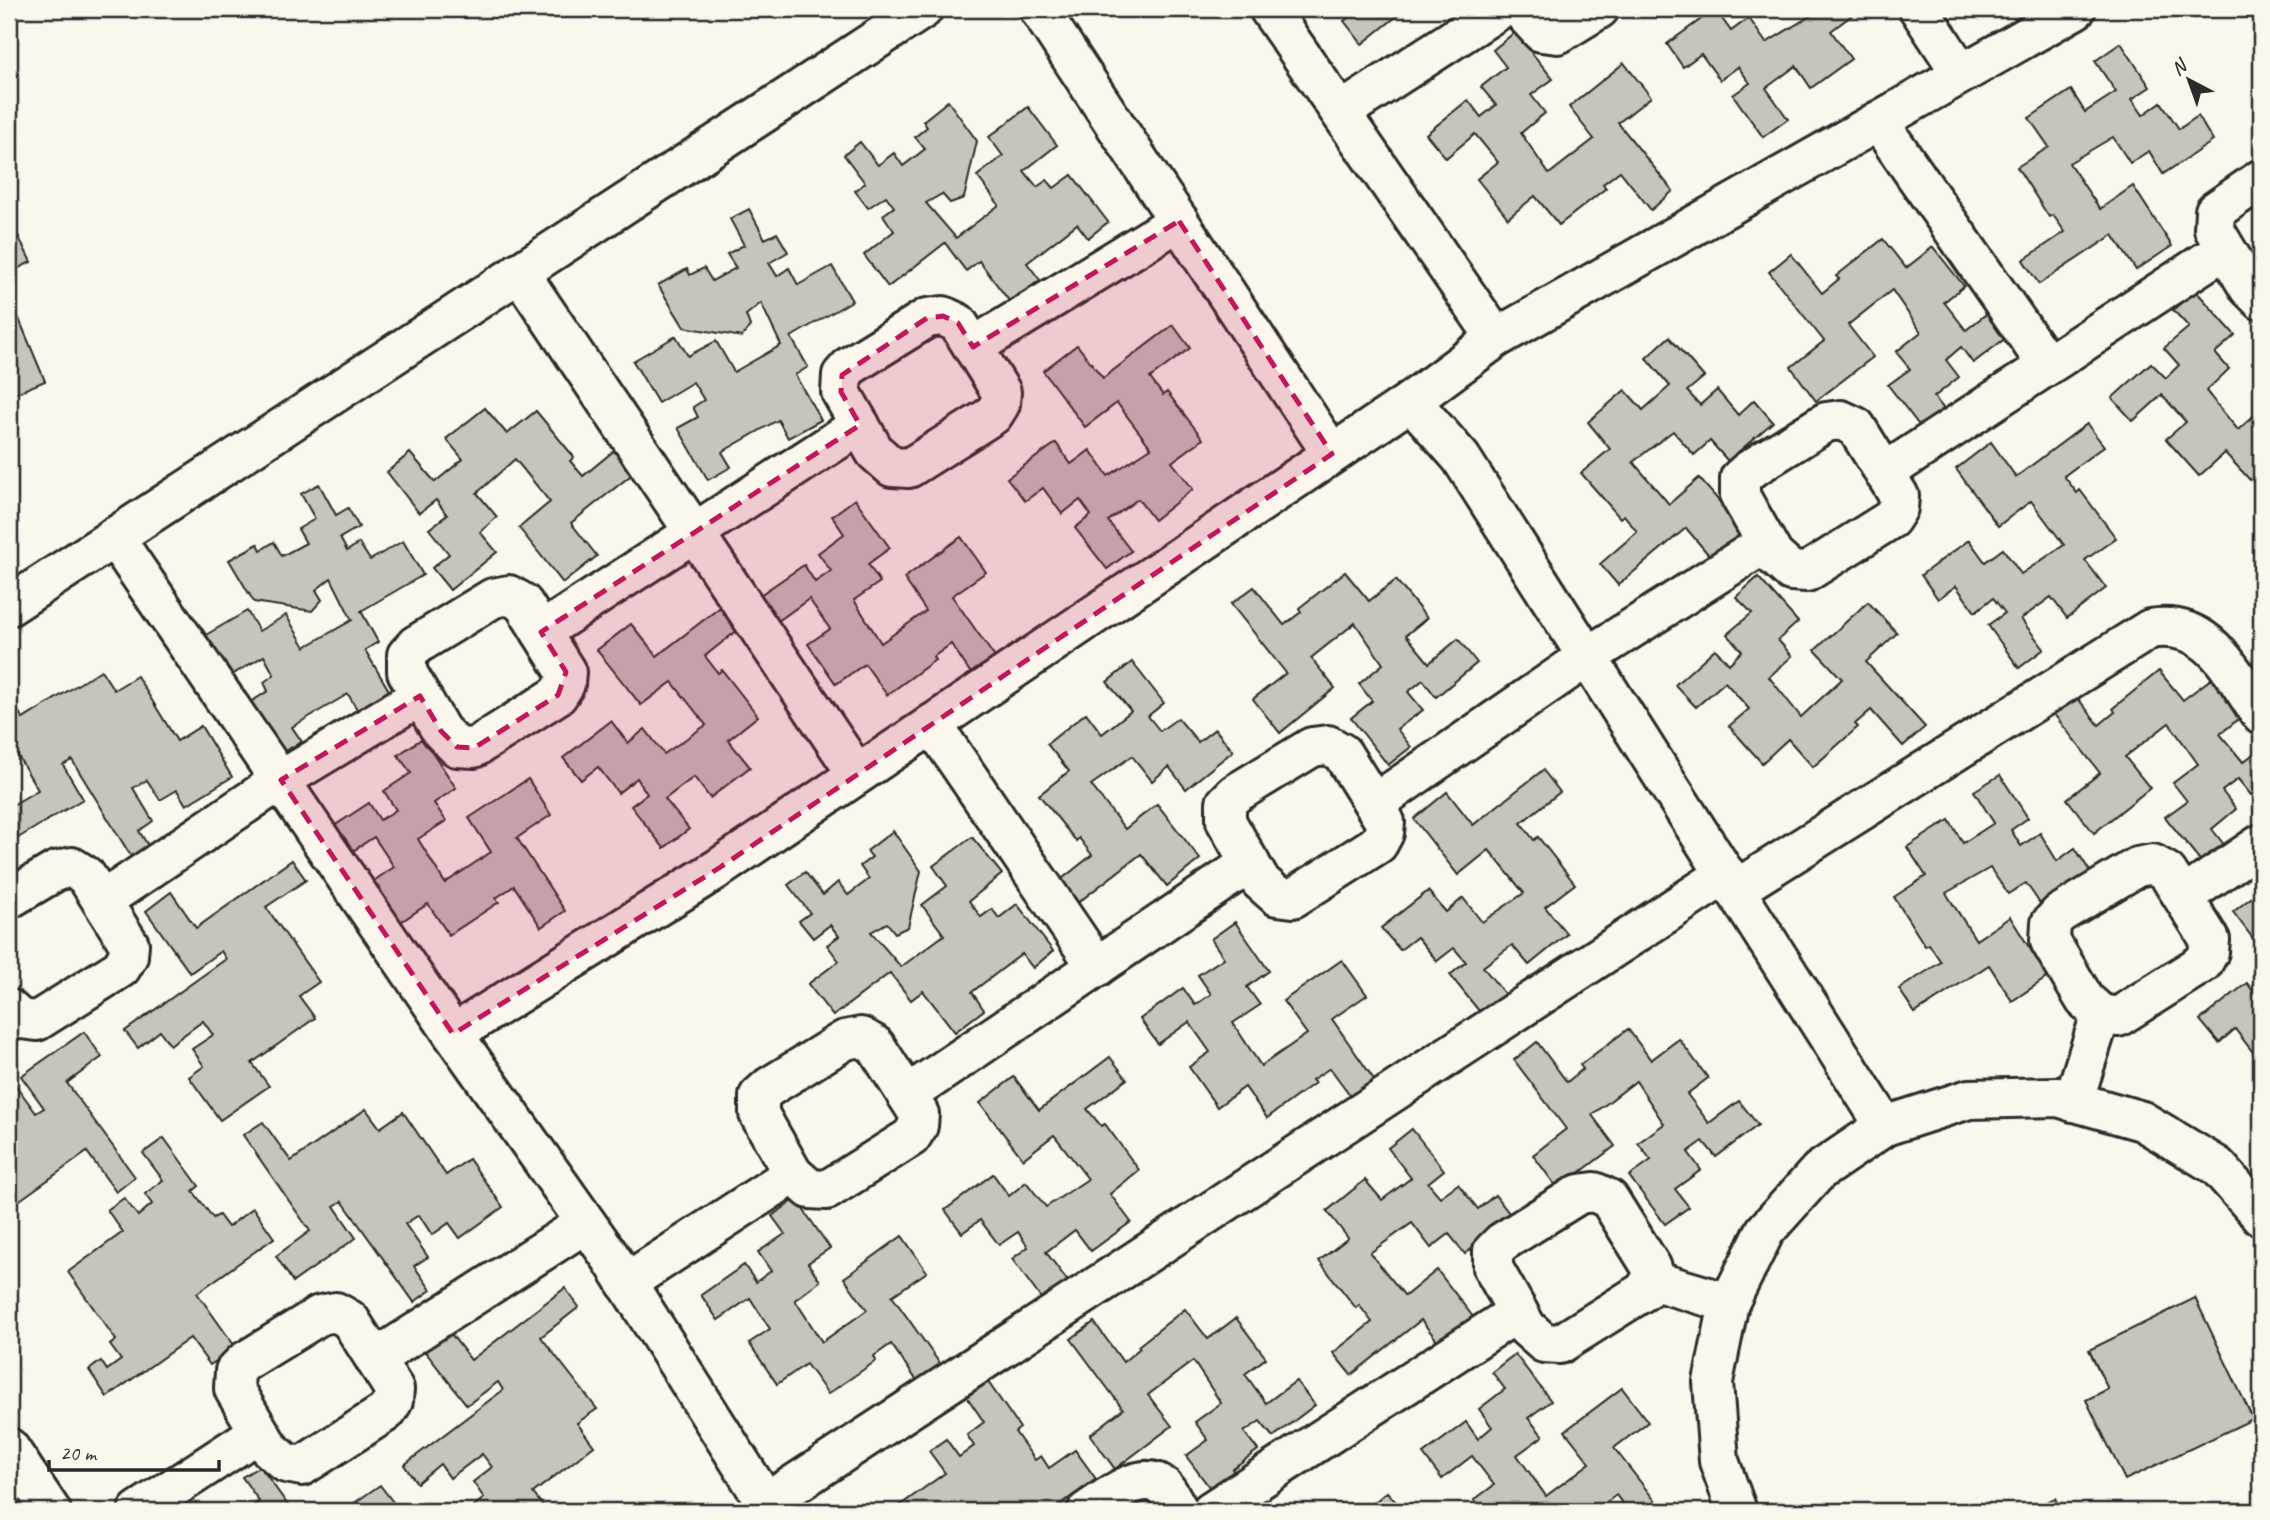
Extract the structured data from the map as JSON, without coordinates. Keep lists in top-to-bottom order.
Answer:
{
  "scale_bar": "20 m",
  "north": "top left"
}
